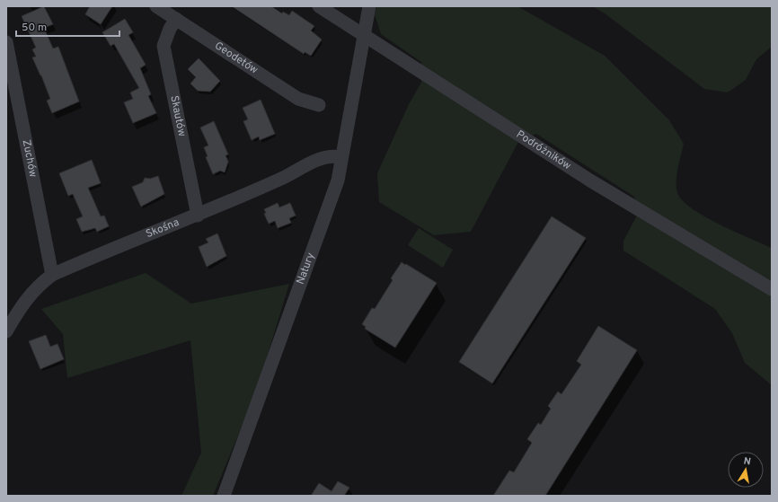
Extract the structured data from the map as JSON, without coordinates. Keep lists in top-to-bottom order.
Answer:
{
  "streets": {
    "street": [
      "Geodetów",
      "Skautów",
      "Podróżników",
      "Zuchów",
      "Skośna",
      "Natury"
    ]
  },
  "crossings": [
    ["Geodetów", "Skautów"],
    ["Skautów", "Skośna"],
    ["Podróżników", "Natury"],
    ["Zuchów", "Skośna"],
    ["Skośna", "Natury"]
  ],
  "scale_bar": "50 m",
  "north": "top"
}
